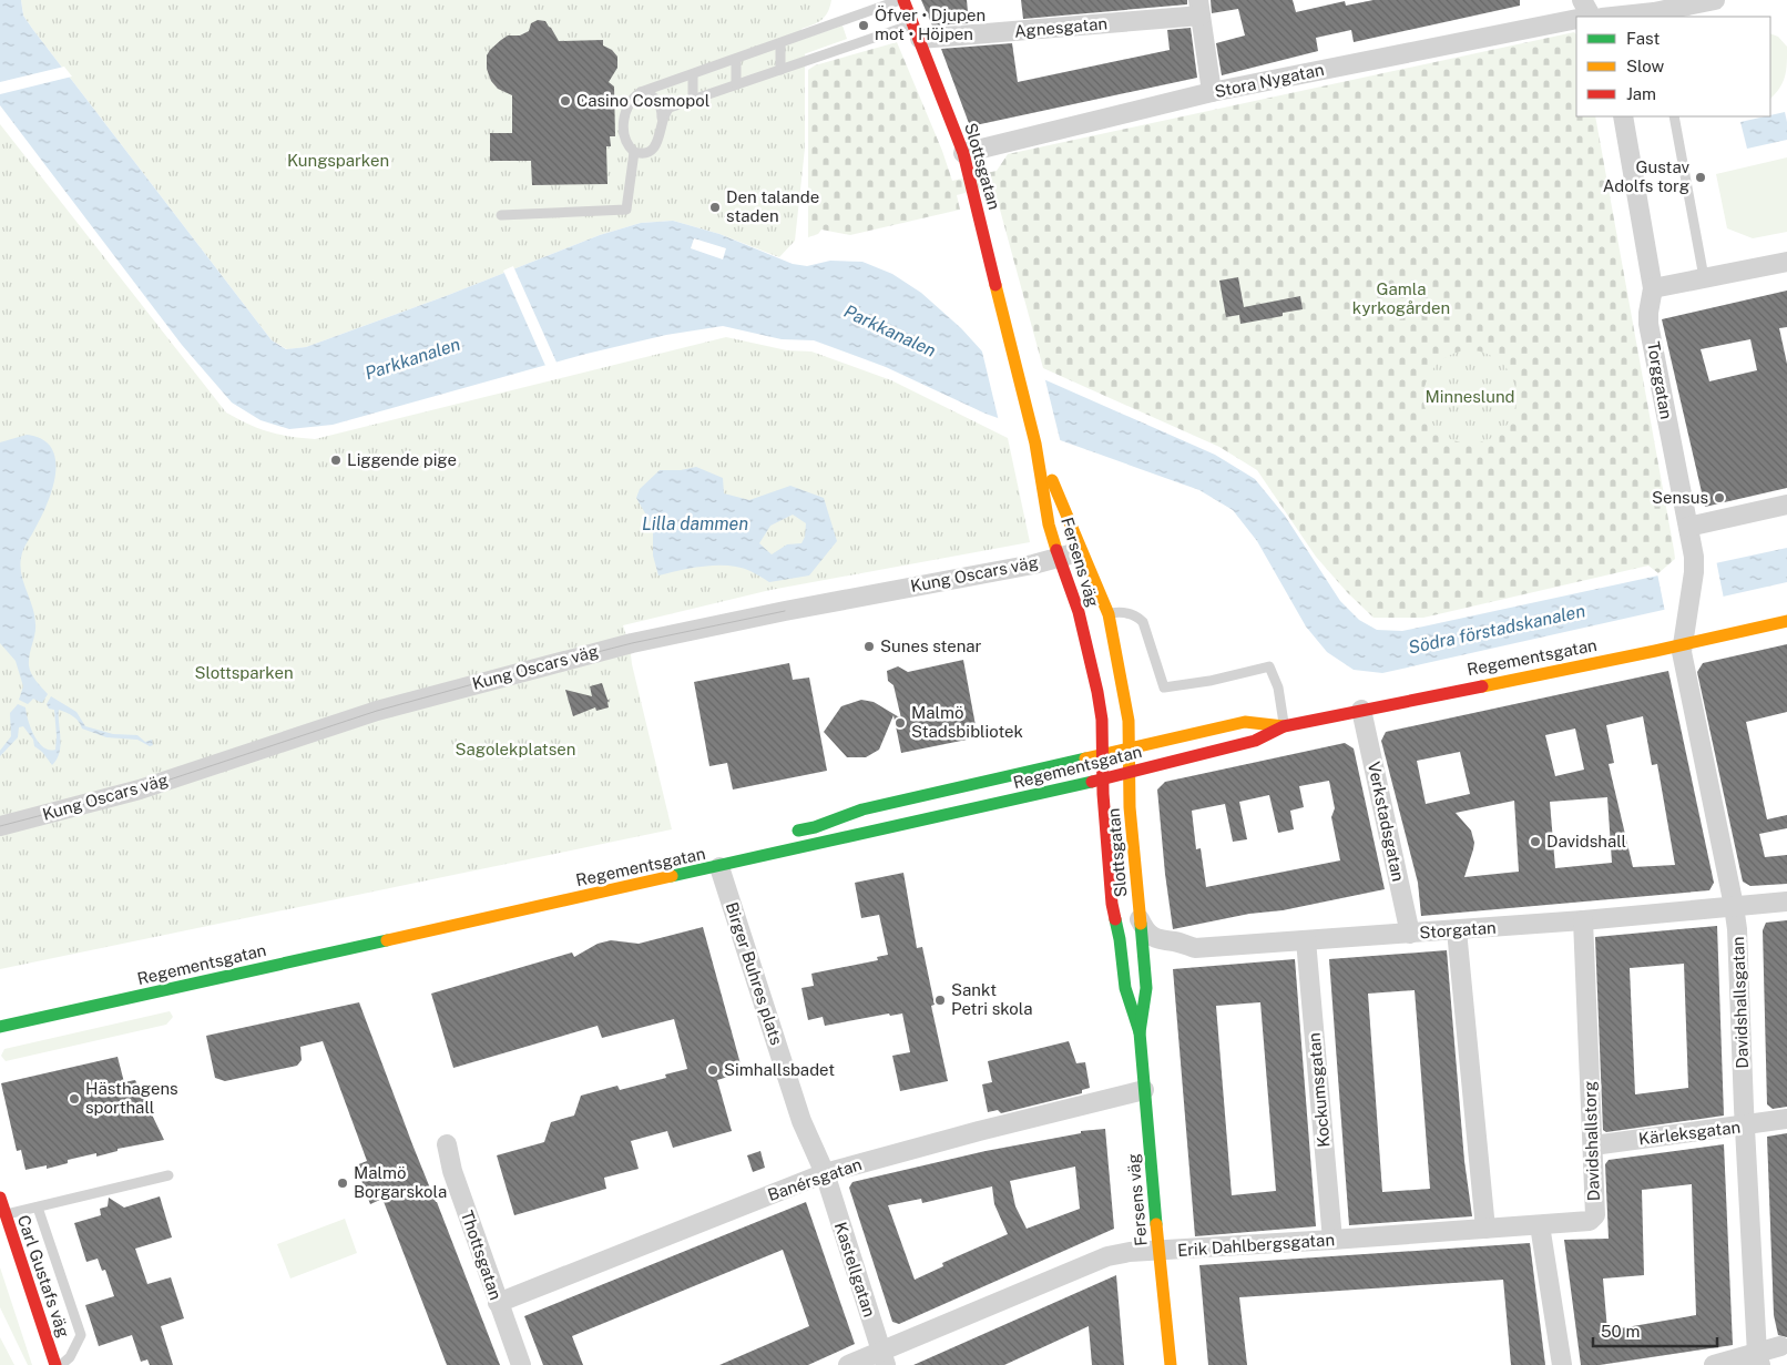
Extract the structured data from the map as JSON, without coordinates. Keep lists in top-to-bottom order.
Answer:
{
  "streets": {
    "main road": [
      "Slottsgatan",
      "Fersens väg",
      "Regementsgatan",
      "Carl Gustafs väg"
    ],
    "street": [
      "Agnesgatan",
      "Stora Nygatan",
      "Torggatan",
      "Kung Oscars väg",
      "Verkstadsgatan",
      "Storgatan",
      "Birger Buhres plats",
      "Davidshallsgatan",
      "Kockumsgatan",
      "Kärleksgatan",
      "Davidshallstorg",
      "Banérsgatan",
      "Erik Dahlbergsgatan",
      "Thottsgatan",
      "Kastellgatan"
    ]
  },
  "crossings": [
    ["Agnesgatan", "Slottsgatan"],
    ["Stora Nygatan", "Slottsgatan"],
    ["Slottsgatan", "Fersens väg"],
    ["Slottsgatan", "Regementsgatan"],
    ["Slottsgatan", "Storgatan"],
    ["Torggatan", "Regementsgatan"],
    ["Torggatan", "Davidshallsgatan"],
    ["Fersens väg", "Kung Oscars väg"],
    ["Fersens väg", "Regementsgatan"],
    ["Fersens väg", "Storgatan"],
    ["Fersens väg", "Banérsgatan"],
    ["Fersens väg", "Erik Dahlbergsgatan"],
    ["Regementsgatan", "Verkstadsgatan"],
    ["Regementsgatan", "Birger Buhres plats"],
    ["Regementsgatan", "Davidshallsgatan"],
    ["Verkstadsgatan", "Storgatan"],
    ["Storgatan", "Davidshallsgatan"],
    ["Storgatan", "Kockumsgatan"],
    ["Storgatan", "Davidshallstorg"],
    ["Birger Buhres plats", "Banérsgatan"],
    ["Birger Buhres plats", "Kastellgatan"],
    ["Davidshallsgatan", "Kärleksgatan"],
    ["Kockumsgatan", "Erik Dahlbergsgatan"],
    ["Kärleksgatan", "Davidshallstorg"],
    ["Davidshallstorg", "Erik Dahlbergsgatan"],
    ["Banérsgatan", "Thottsgatan"],
    ["Banérsgatan", "Kastellgatan"],
    ["Erik Dahlbergsgatan", "Kastellgatan"]
  ],
  "water": ["Parkkanalen", "Lilla dammen", "Södra förstadskanalen"],
  "parks": [
    "Kungsparken",
    "Gamla kyrkogården",
    "Minneslund",
    "Slottsparken",
    "Sagolekplatsen"
  ],
  "places": [
    "Öfver • Djupen mot • Höjpen",
    "Casino Cosmopol",
    "Gustav Adolfs torg",
    "Den talande staden",
    "Liggende pige",
    "Sensus",
    "Sunes stenar",
    "Malmö Stadsbibliotek",
    "Davidshall",
    "Sankt Petri skola",
    "Simhallsbadet",
    "Hästhagens sporthall",
    "Malmö Borgarskola"
  ],
  "legend": ["Fast", "Slow", "Jam"],
  "scale_bar": "50 m"
}
